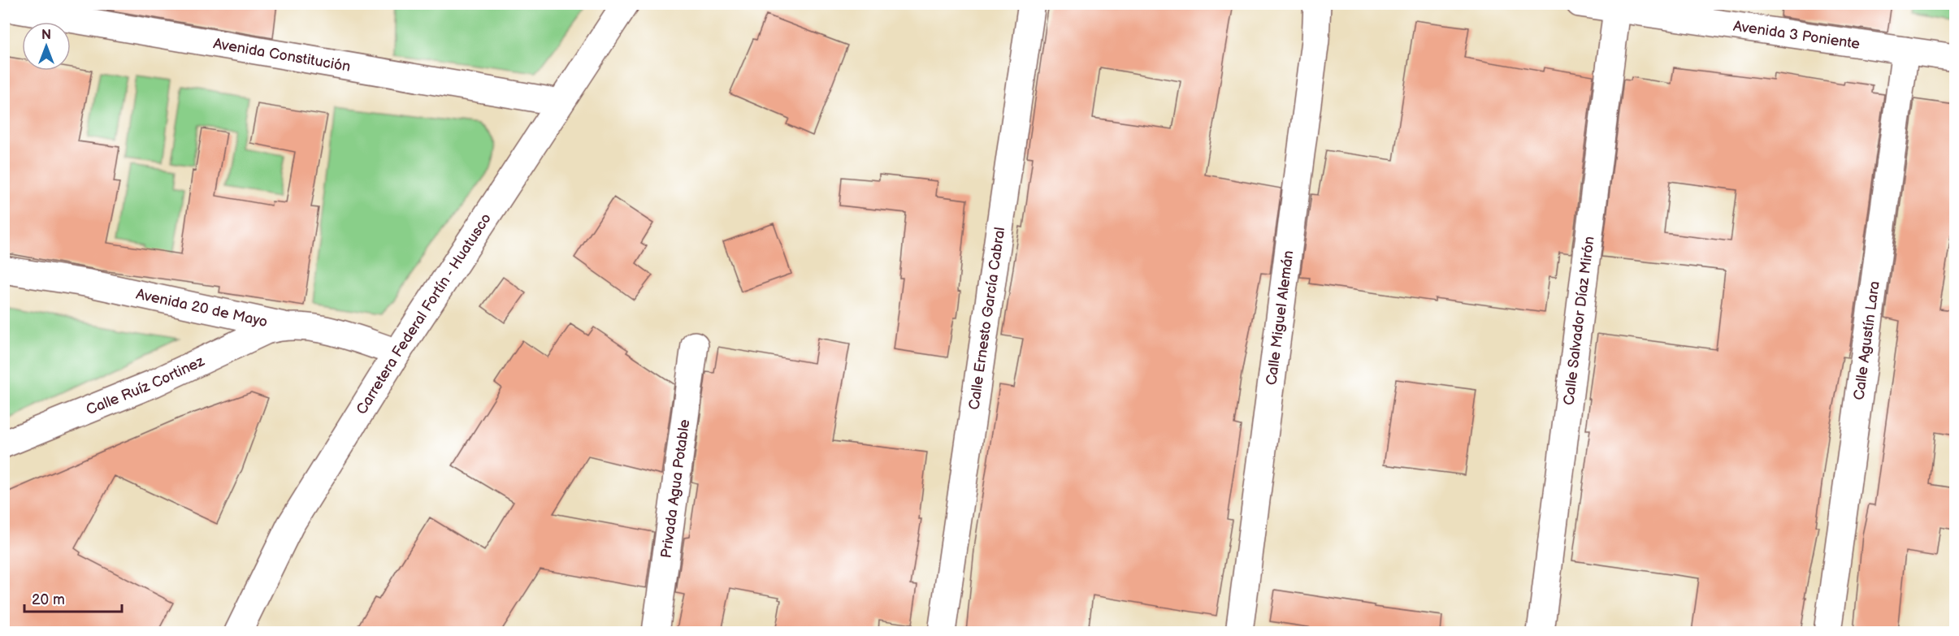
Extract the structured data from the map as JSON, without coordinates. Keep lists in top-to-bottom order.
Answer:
{
  "streets": {
    "street": [
      "Avenida 3 Poniente",
      "Avenida Constitución",
      "Avenida 20 de Mayo",
      "Carretera Federal Fortín - Huatusco",
      "Calle Ernesto García Cabral",
      "Calle Miguel Alemán",
      "Calle Salvador Díaz Mirón",
      "Calle Agustín Lara",
      "Calle Ruíz Cortinez",
      "Privada Agua Potable"
    ]
  },
  "crossings": [
    ["Avenida 3 Poniente", "Calle Salvador Díaz Mirón"],
    ["Avenida 3 Poniente", "Calle Agustín Lara"],
    ["Avenida Constitución", "Carretera Federal Fortín - Huatusco"],
    ["Avenida 20 de Mayo", "Carretera Federal Fortín - Huatusco"],
    ["Avenida 20 de Mayo", "Calle Ruíz Cortinez"]
  ],
  "scale_bar": "20 m",
  "north": "top"
}
